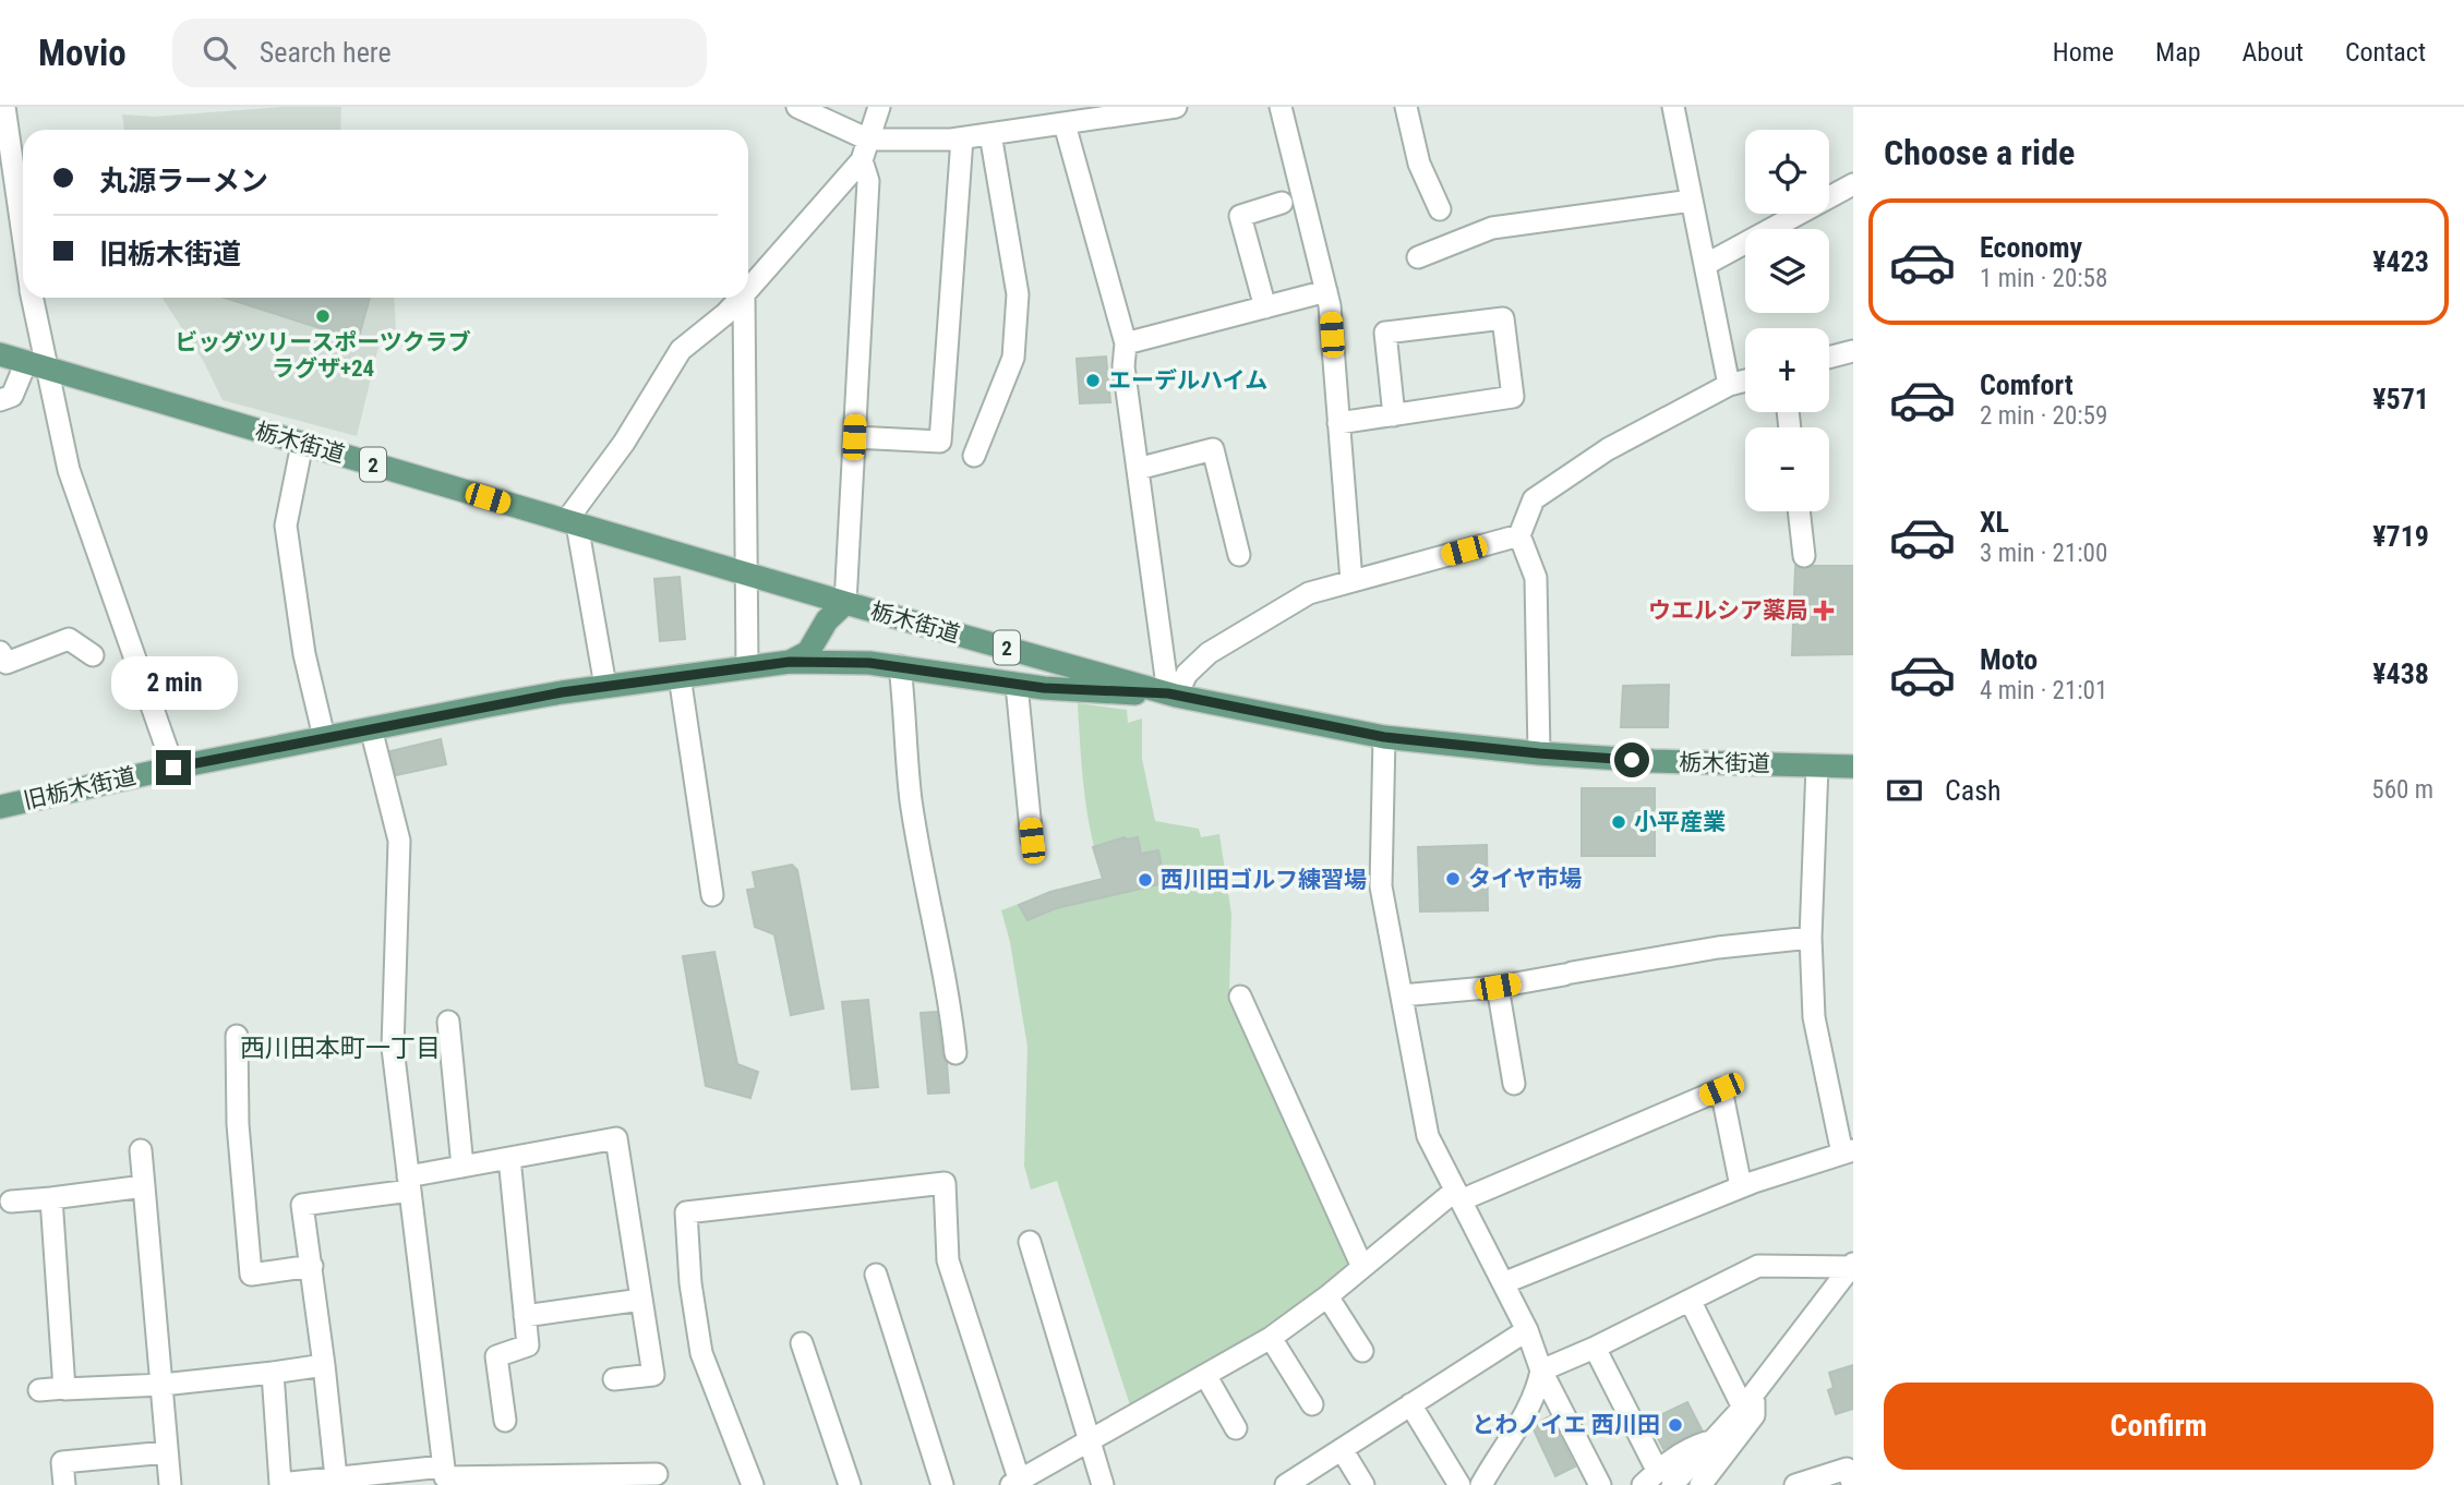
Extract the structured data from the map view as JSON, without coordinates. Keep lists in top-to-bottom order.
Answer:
{
  "streets": {
    "main road": ["栃木街道", "2", "旧栃木街道"]
  },
  "crossings": [
    ["栃木街道", "旧栃木街道"]
  ],
  "districts": ["西川田本町一丁目"],
  "places": {
    "other": [
      "ビッグツリースポーツクラブ ラグザ+24",
      "エーデルハイム",
      "小平産業",
      "タイヤ市場",
      "西川田ゴルフ練習場",
      "とわノイエ 西川田"
    ],
    "health": ["ウエルシア薬局"]
  },
  "page": {
    "header": "Movio",
    "search": "Search here",
    "nav": [
      "Home",
      "Map",
      "About",
      "Contact"
    ],
    "heading": "Choose a ride",
    "map_buttons": ["+", "−"],
    "banner": ["丸源ラーメン", "旧栃木街道"],
    "list": [
      {
        "name": "Economy",
        "note": "1 min · 20:58",
        "value": "¥423"
      },
      {
        "name": "Comfort",
        "note": "2 min · 20:59",
        "value": "¥571"
      },
      {
        "name": "XL",
        "note": "3 min · 21:00",
        "value": "¥719"
      },
      {
        "name": "Moto",
        "note": "4 min · 21:01",
        "value": "¥438"
      }
    ],
    "bubble": "2 min",
    "pay": ["Cash", "560 m"],
    "buttons": "Confirm"
  }
}
